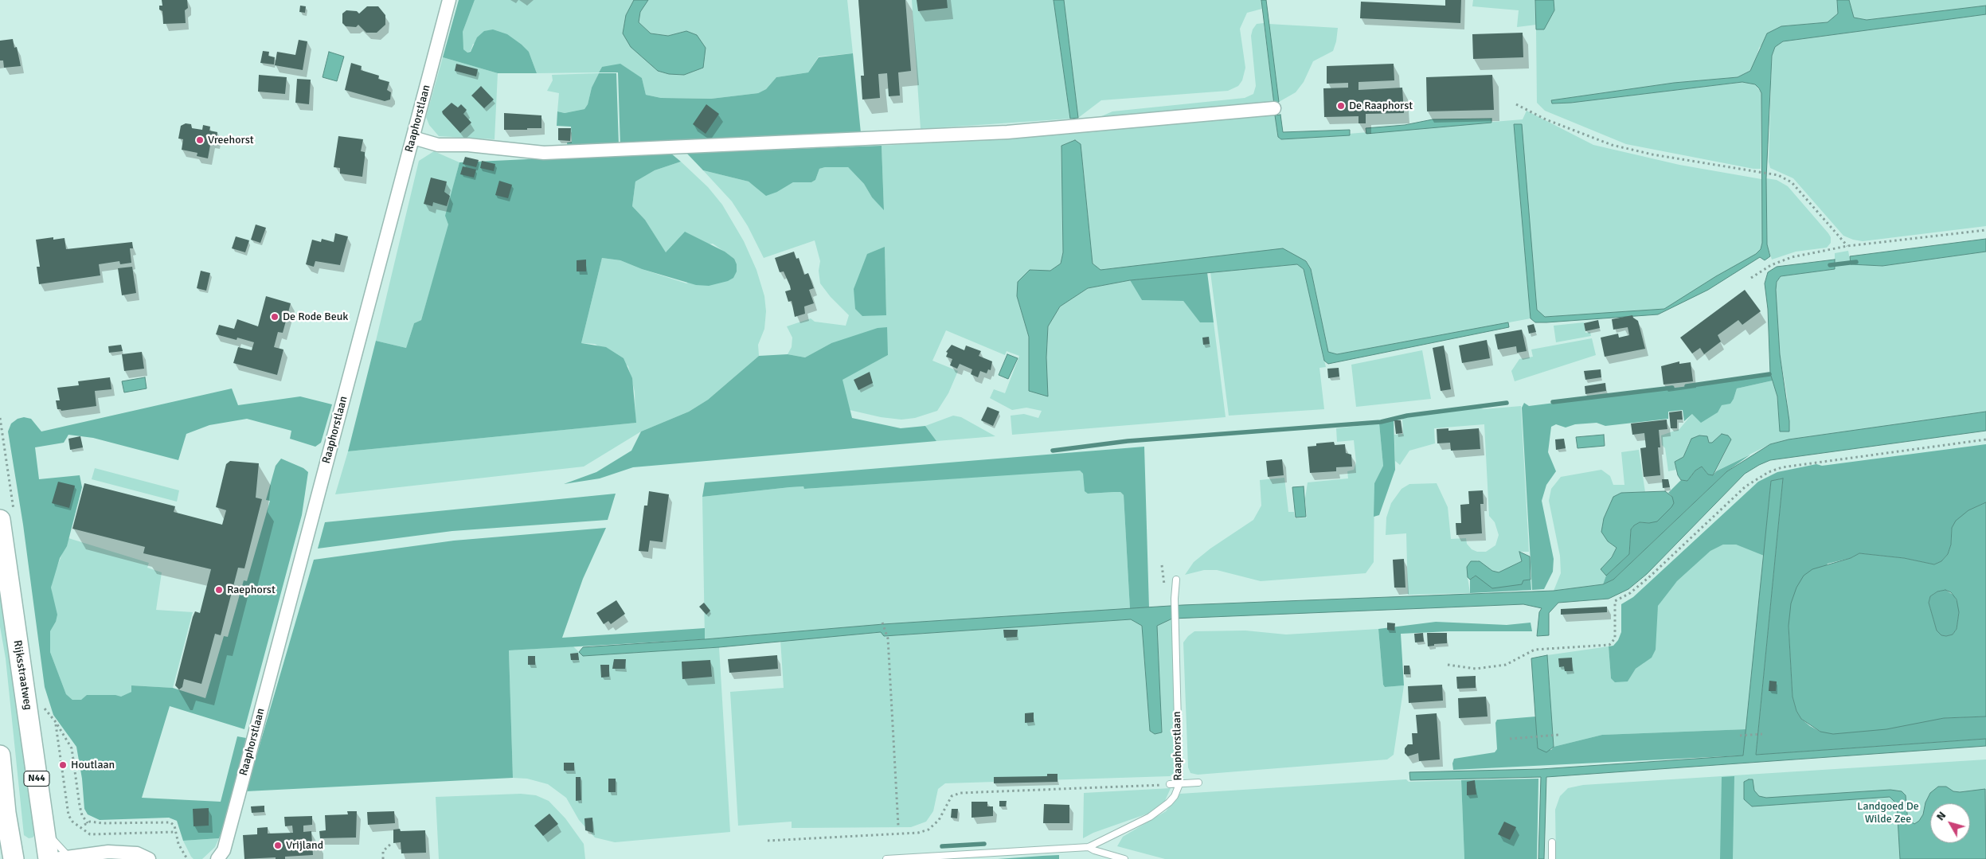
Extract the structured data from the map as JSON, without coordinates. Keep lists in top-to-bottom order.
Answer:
{
  "streets": {
    "main road": ["Rijksstraatweg", "N44"],
    "street": ["Raaphorstlaan"]
  },
  "parks": ["Landgoed De Wilde Zee"],
  "places": [
    "De Raaphorst",
    "Vreehorst",
    "De Rode Beuk",
    "Raephorst",
    "Houtlaan",
    "Vrijland"
  ],
  "north": "top left"
}
